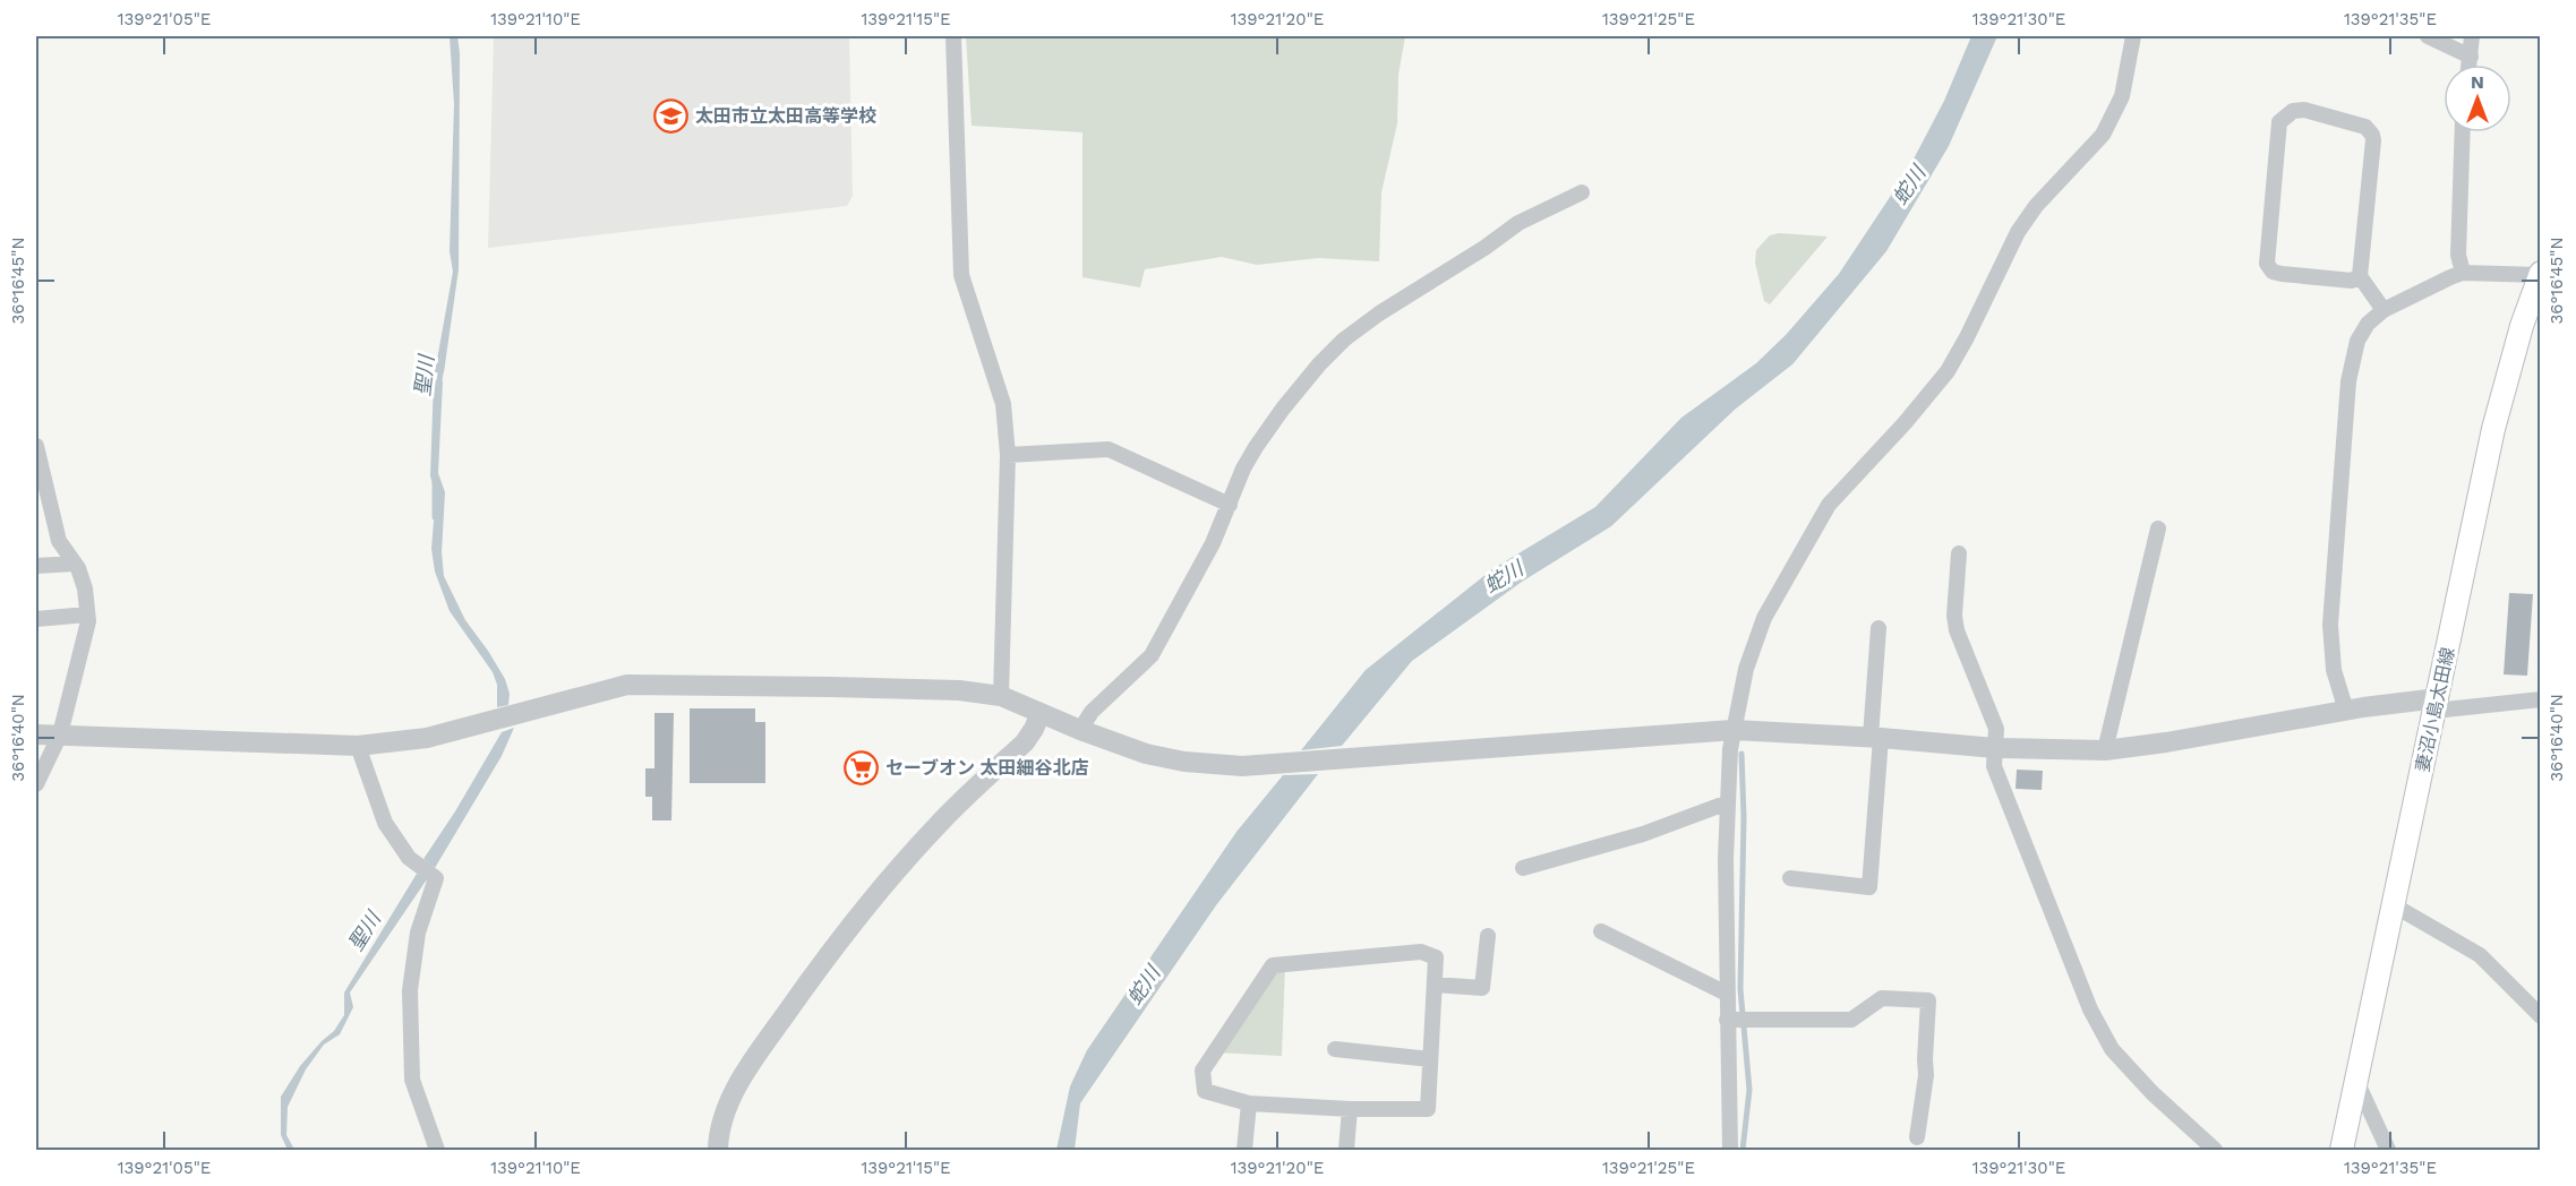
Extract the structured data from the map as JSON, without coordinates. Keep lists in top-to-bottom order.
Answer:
{
  "streets": {
    "main road": ["妻沼小島太田線"]
  },
  "water": ["蛇川", "聖川"],
  "places": {
    "school or university": ["太田市立太田高等学校"],
    "supermarket": ["セーブオン 太田細谷北店"]
  },
  "north": "top",
  "coordinates": [
    "139°21'05\"E",
    "139°21'10\"E",
    "139°21'15\"E",
    "139°21'20\"E",
    "139°21'25\"E",
    "139°21'30\"E",
    "139°21'35\"E",
    "36°16'45\"N",
    "36°16'40\"N"
  ]
}
